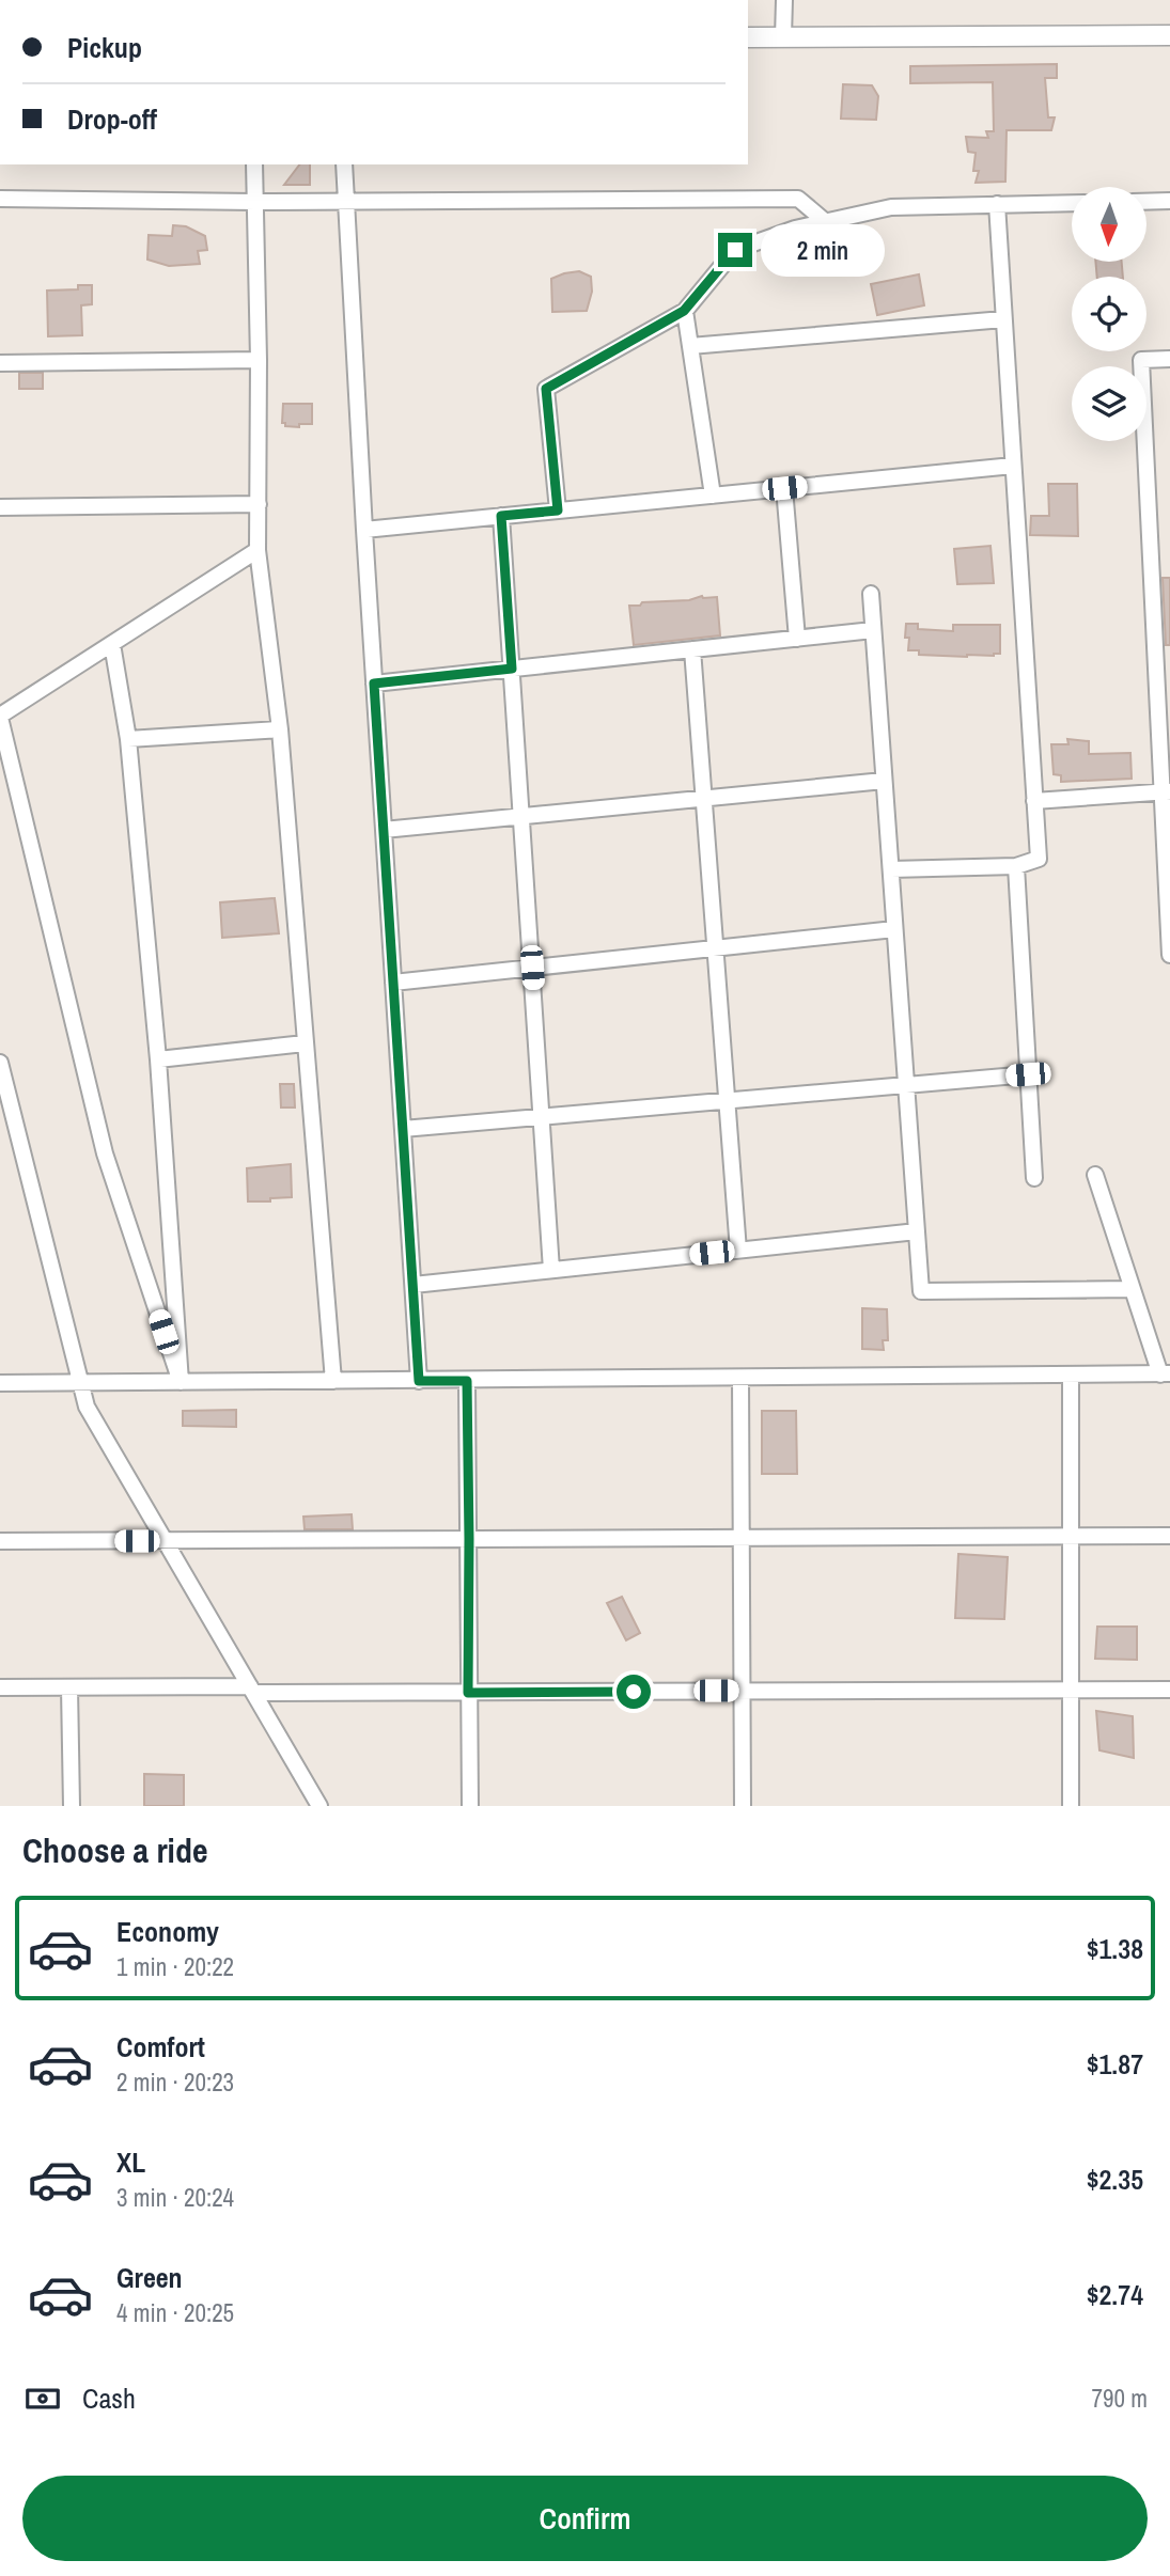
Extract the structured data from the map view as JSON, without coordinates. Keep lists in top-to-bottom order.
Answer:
{
  "north": "bottom",
  "page": {
    "banner": ["Pickup", "Drop-off"],
    "bubble": "2 min",
    "heading": "Choose a ride",
    "list": [
      {
        "name": "Economy",
        "note": "1 min · 20:22",
        "value": "$1.38"
      },
      {
        "name": "Comfort",
        "note": "2 min · 20:23",
        "value": "$1.87"
      },
      {
        "name": "XL",
        "note": "3 min · 20:24",
        "value": "$2.35"
      },
      {
        "name": "Green",
        "note": "4 min · 20:25",
        "value": "$2.74"
      }
    ],
    "pay": ["Cash", "790 m"],
    "buttons": "Confirm"
  }
}
